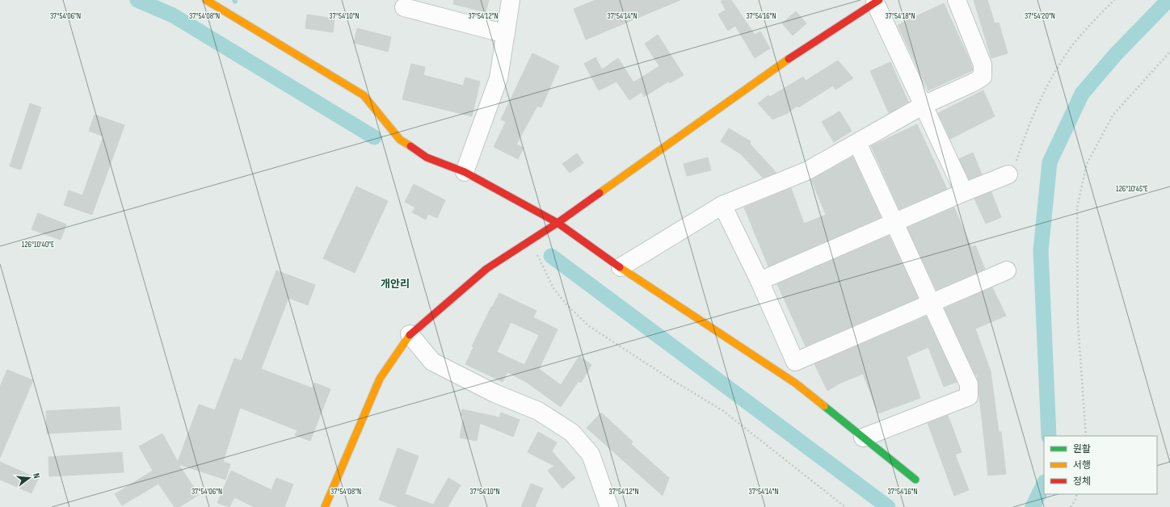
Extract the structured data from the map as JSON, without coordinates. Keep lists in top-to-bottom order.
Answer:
{
  "districts": ["개안리"],
  "legend": ["원활", "서행", "정체"],
  "north": "right",
  "coordinates": [
    "37°54'06\"N",
    "37°54'08\"N",
    "37°54'10\"N",
    "37°54'12\"N",
    "37°54'14\"N",
    "37°54'16\"N",
    "37°54'18\"N",
    "37°54'20\"N",
    "126°10'45\"E",
    "126°10'40\"E"
  ]
}
